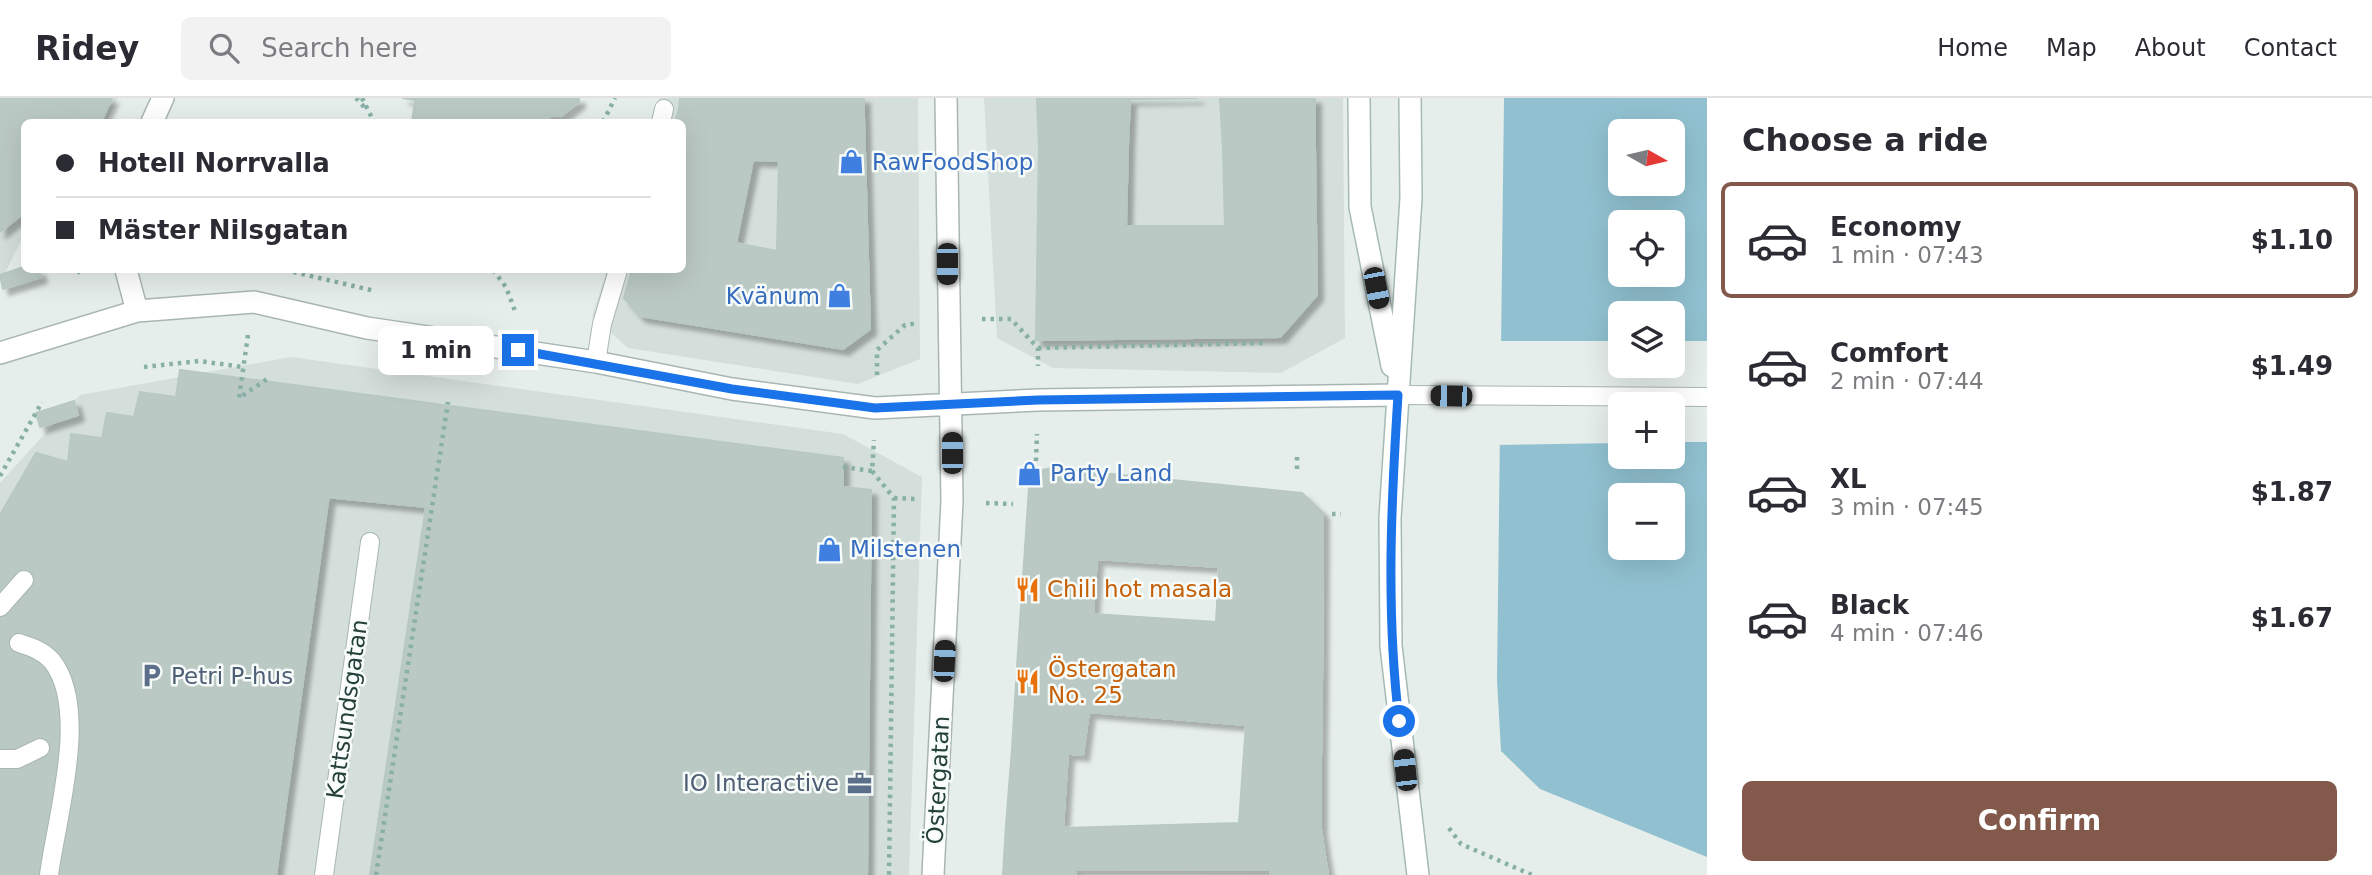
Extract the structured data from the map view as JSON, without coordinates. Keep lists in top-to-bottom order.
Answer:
{
  "streets": {
    "street": ["Östergatan"],
    "lane": ["Kattsundsgatan"]
  },
  "places": {
    "shop": [
      "RawFoodShop",
      "Kvänum",
      "Party Land",
      "Milstenen"
    ],
    "restaurant": ["Chili hot masala", "Östergatan No. 25"],
    "parking": ["Petri P-hus"],
    "office": ["IO Interactive"]
  },
  "north": "right",
  "page": {
    "header": "Ridey",
    "search": "Search here",
    "nav": [
      "Home",
      "Map",
      "About",
      "Contact"
    ],
    "heading": "Choose a ride",
    "map_buttons": ["+", "−"],
    "banner": ["Hotell Norrvalla", "Mäster Nilsgatan"],
    "list": [
      {
        "name": "Economy",
        "note": "1 min · 07:43",
        "value": "$1.10"
      },
      {
        "name": "Comfort",
        "note": "2 min · 07:44",
        "value": "$1.49"
      },
      {
        "name": "XL",
        "note": "3 min · 07:45",
        "value": "$1.87"
      },
      {
        "name": "Black",
        "note": "4 min · 07:46",
        "value": "$1.67"
      }
    ],
    "bubble": "1 min",
    "buttons": "Confirm"
  }
}
